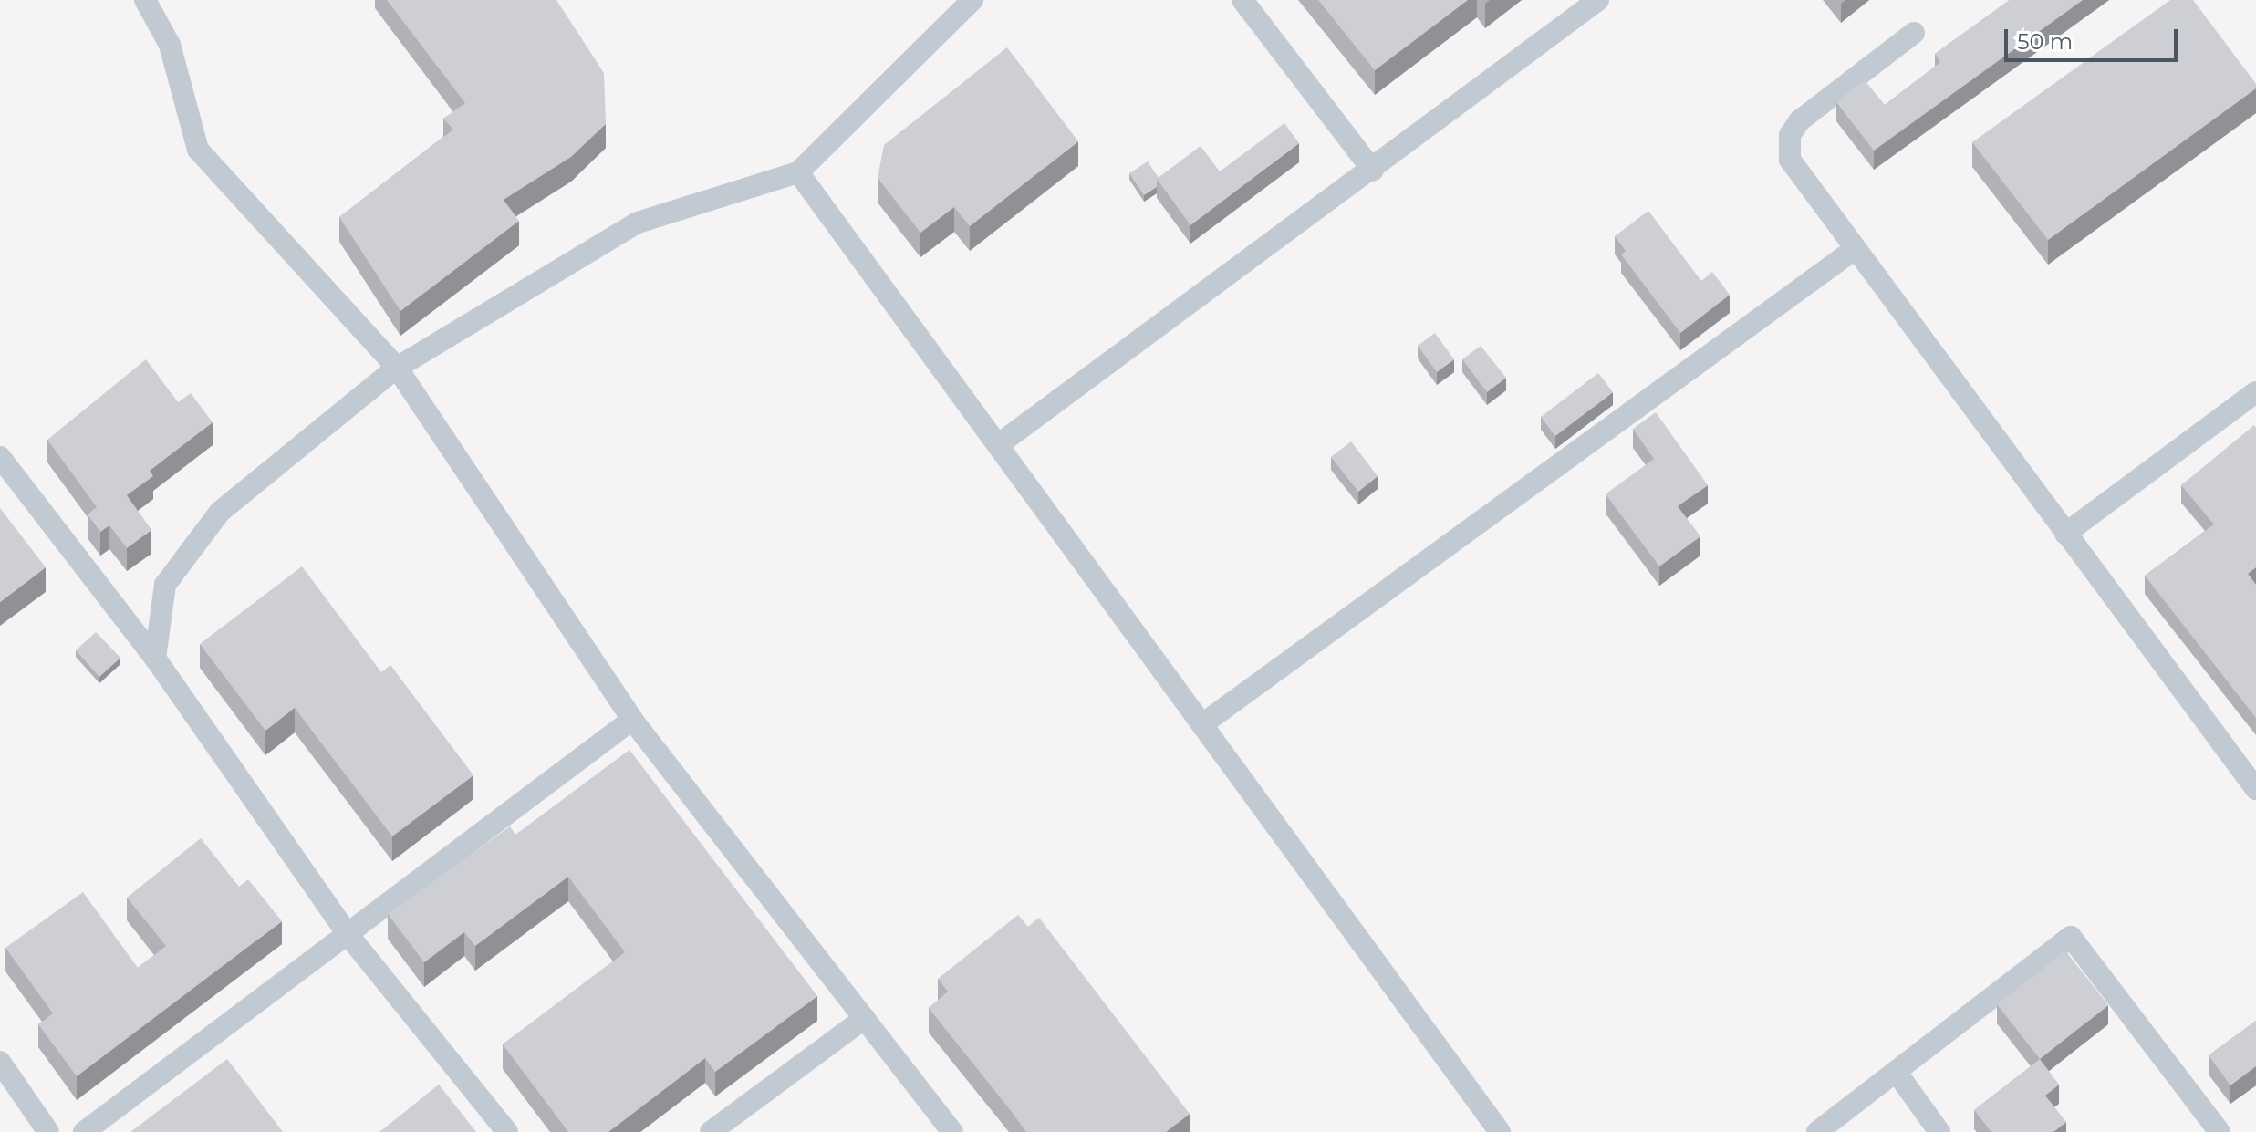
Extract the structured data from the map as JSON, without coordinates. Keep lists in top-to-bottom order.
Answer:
{
  "scale_bar": "50 m"
}
